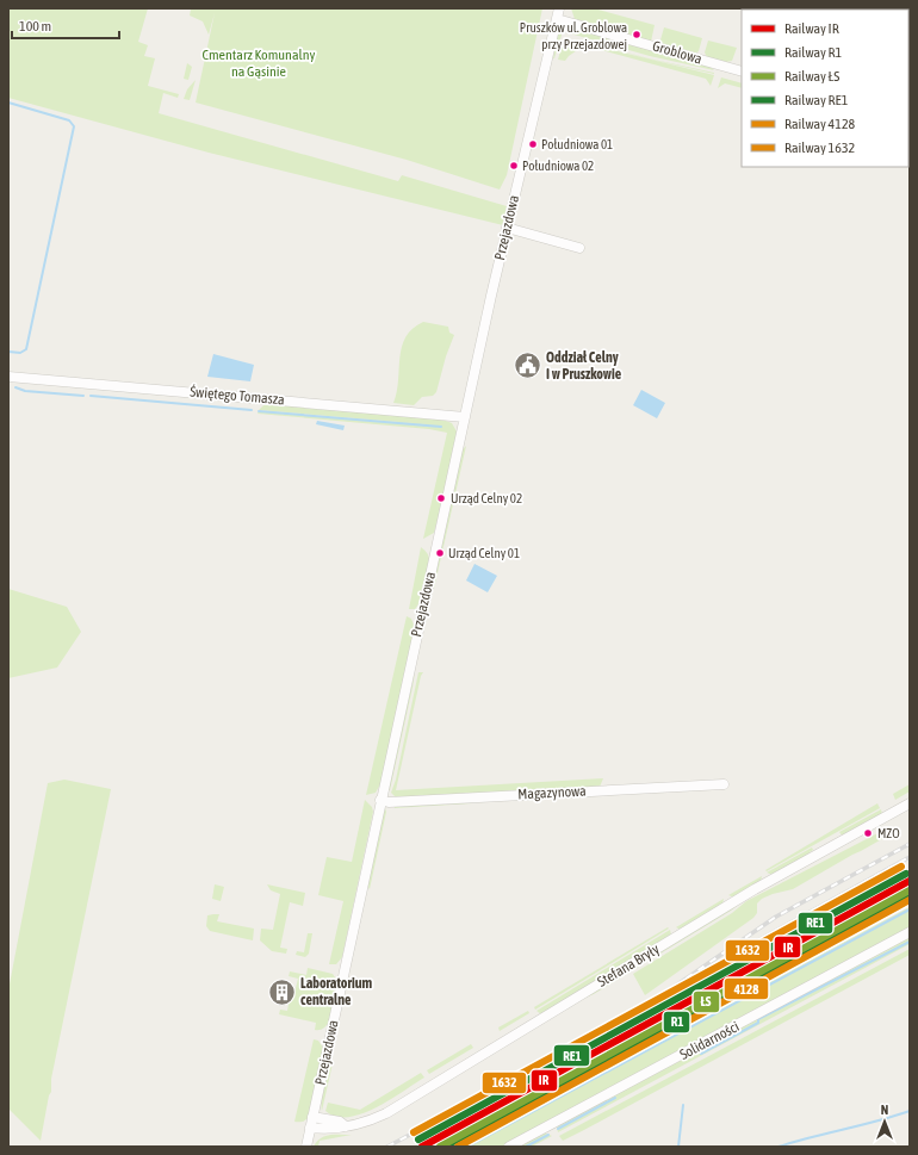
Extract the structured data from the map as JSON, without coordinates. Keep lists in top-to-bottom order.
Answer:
{
  "streets": {
    "street": [
      "Groblowa",
      "Przejazdowa",
      "Świętego Tomasza",
      "Magazynowa",
      "Stefana Bryły",
      "Solidarności"
    ]
  },
  "crossings": [
    ["Groblowa", "Przejazdowa"],
    ["Przejazdowa", "Świętego Tomasza"],
    ["Przejazdowa", "Magazynowa"],
    ["Przejazdowa", "Stefana Bryły"]
  ],
  "parks": ["Cmentarz Komunalny na Gąsinie"],
  "places": {
    "other": [
      "Pruszków ul. Groblowa przy Przejazdowej",
      "Południowa 01",
      "Południowa 02",
      "Urząd Celny 02",
      "Urząd Celny 01",
      "MZO"
    ],
    "public building": ["Oddział Celny I w Pruszkowie"],
    "building": ["Laboratorium centralne"]
  },
  "lines": [
    "rail line 1632",
    "rail line RE1",
    "rail line IR",
    "rail line ŁS",
    "rail line R1",
    "rail line 4128"
  ],
  "legend": [
    "Railway IR",
    "Railway R1",
    "Railway ŁS",
    "Railway RE1",
    "Railway 4128",
    "Railway 1632"
  ],
  "scale_bar": "100 m",
  "north": "top"
}
